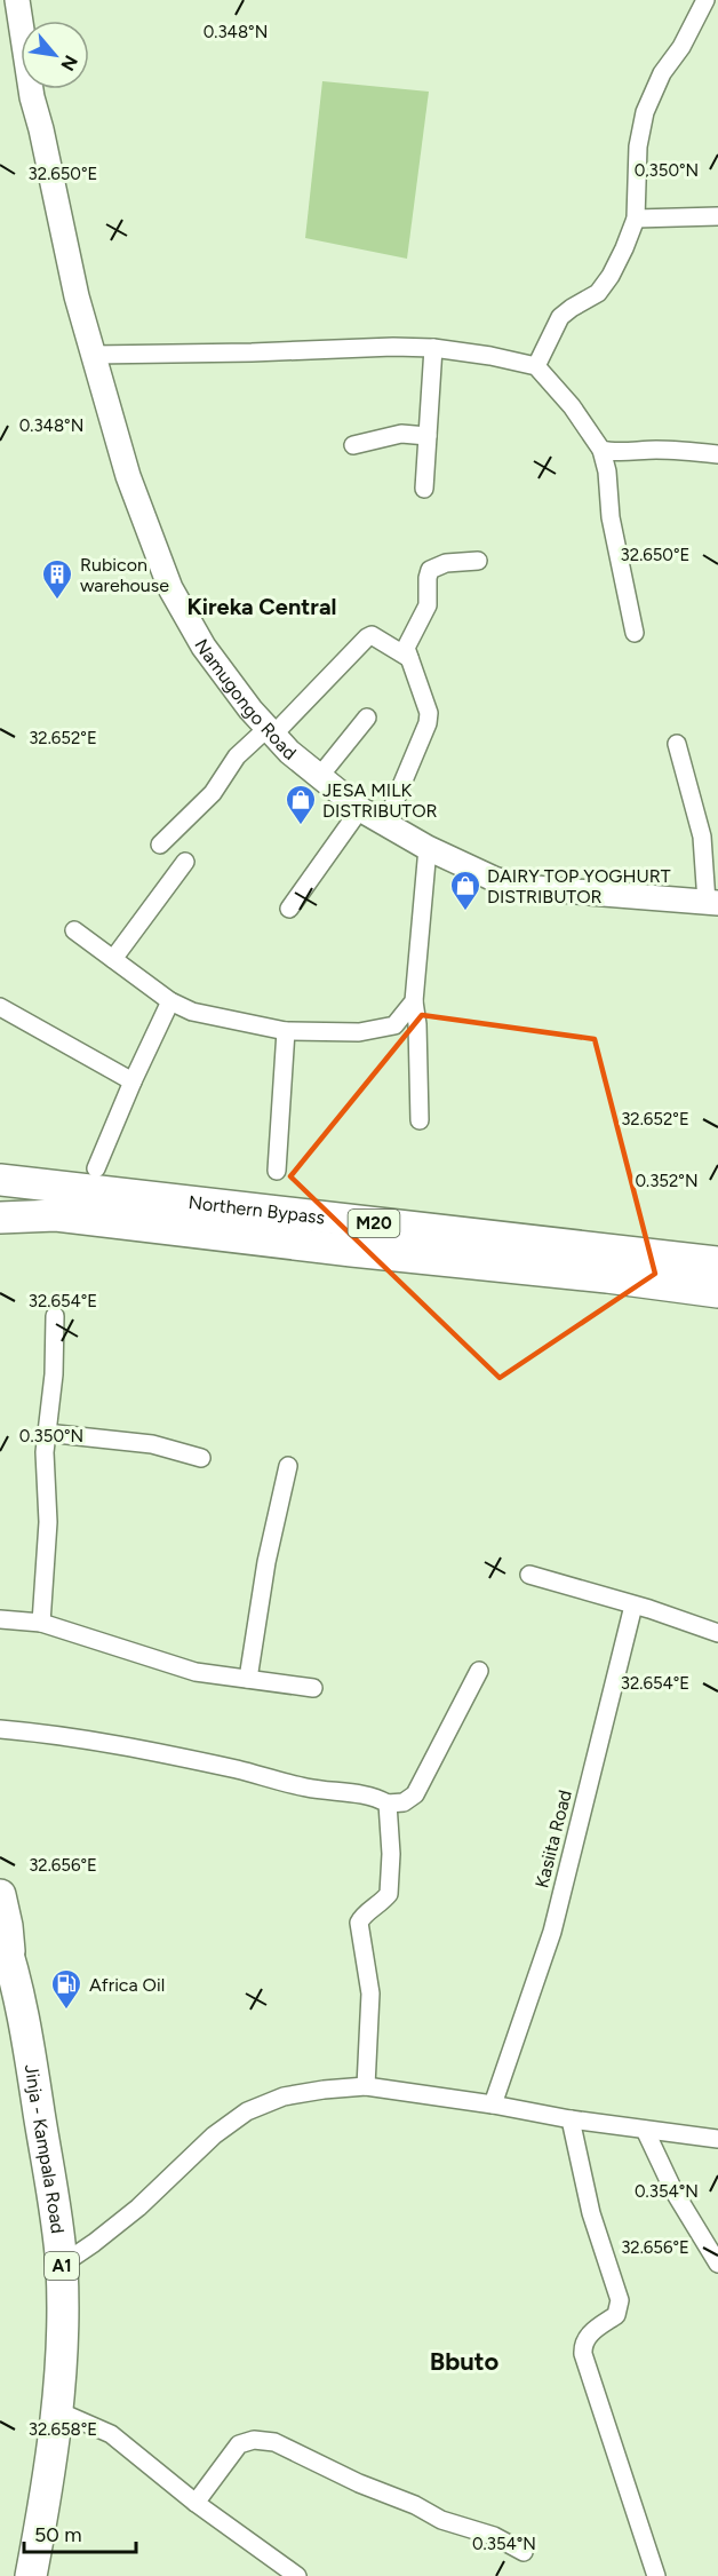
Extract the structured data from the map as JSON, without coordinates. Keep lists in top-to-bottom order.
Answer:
{
  "streets": {
    "highway": [
      "Northern Bypass",
      "M20",
      "Jinja - Kampala Road",
      "A1"
    ],
    "main road": ["Namugongo Road"],
    "street": ["Kasiita Road"]
  },
  "districts": ["Kireka Central", "Bbuto"],
  "places": {
    "building": ["Rubicon warehouse"],
    "shop": ["JESA MILK DISTRIBUTOR", "DAIRY TOP YOGHURT DISTRIBUTOR"],
    "fuel station": ["Africa Oil"]
  },
  "scale_bar": "50 m",
  "north": "bottom right",
  "coordinates": [
    "0.348°N",
    "0.350°N",
    "32.650°E",
    "32.652°E",
    "0.352°N",
    "32.654°E",
    "32.656°E",
    "0.354°N",
    "32.658°E"
  ]
}
